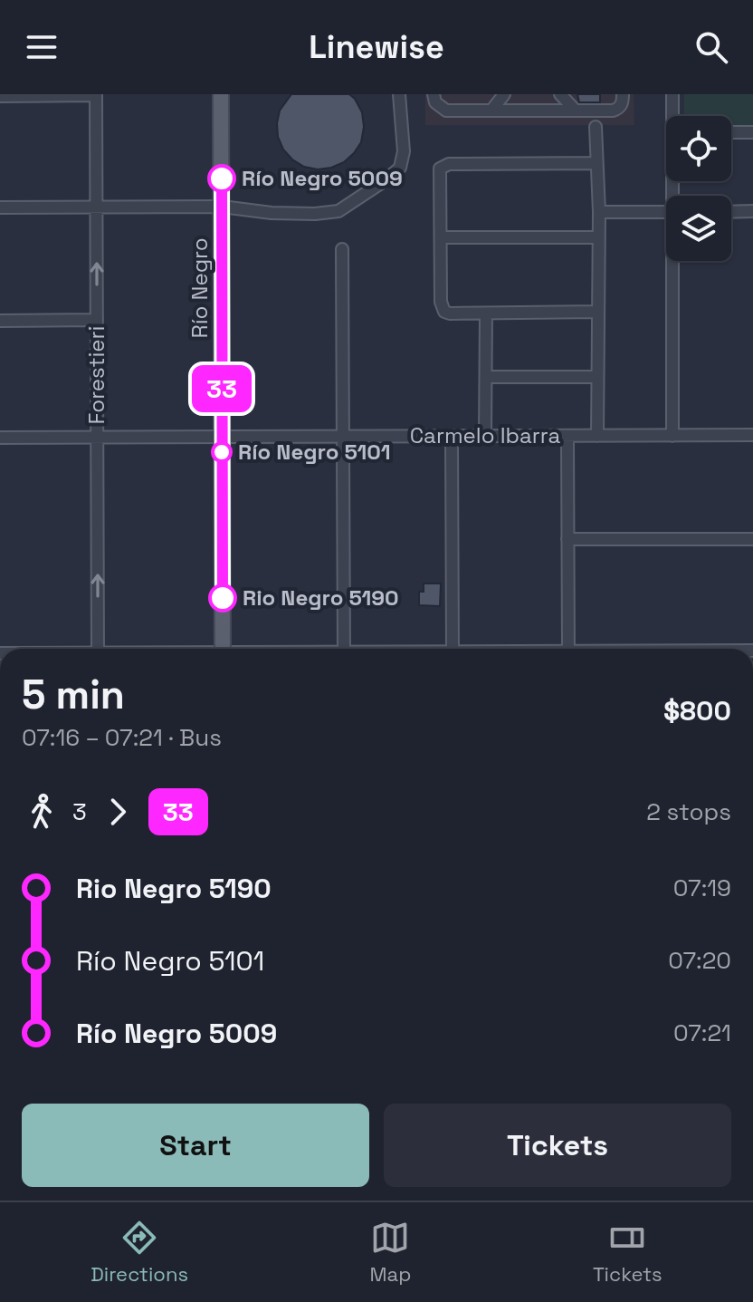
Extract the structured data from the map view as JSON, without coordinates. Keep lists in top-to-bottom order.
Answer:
{
  "streets": {
    "main road": ["Río Negro"],
    "street": ["Forestieri", "Carmelo Ibarra"]
  },
  "crossings": [
    ["Río Negro", "Carmelo Ibarra"],
    ["Forestieri", "Carmelo Ibarra"]
  ],
  "one_way": ["Forestieri"],
  "places": ["Río Negro 5009", "Río Negro 5101", "Rio Negro 5190"],
  "lines": ["bus line 33"],
  "page": {
    "header": "Linewise",
    "on_map": "33",
    "heading": ["5 min", "07:16 – 07:21 · Bus", "$800"],
    "legs": ["3", "33", "2 stops"],
    "list": [
      {
        "name": "Rio Negro 5190",
        "value": "07:19"
      },
      {
        "name": "Río Negro 5101",
        "value": "07:20"
      },
      {
        "name": "Río Negro 5009",
        "value": "07:21"
      }
    ],
    "buttons": ["Start", "Tickets"],
    "tabs": ["Directions", "Map", "Tickets"]
  }
}
